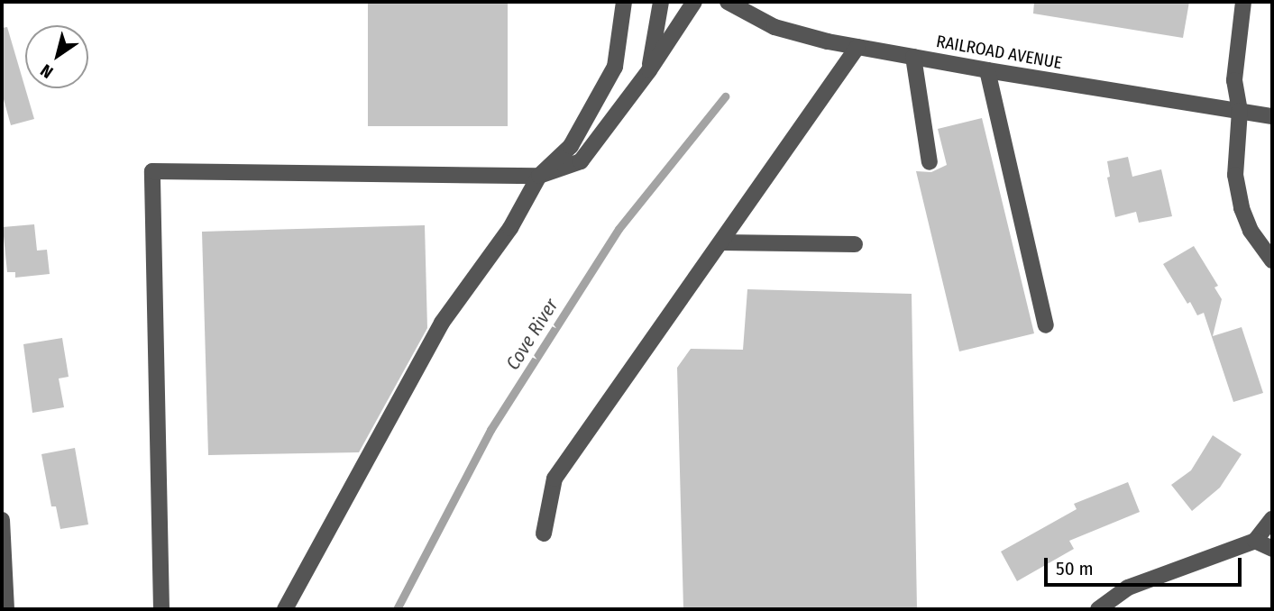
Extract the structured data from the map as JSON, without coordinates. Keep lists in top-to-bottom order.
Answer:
{
  "streets": {
    "street": ["RAILROAD AVENUE"]
  },
  "water": ["Cove River"],
  "scale_bar": "50 m",
  "north": "bottom left"
}
